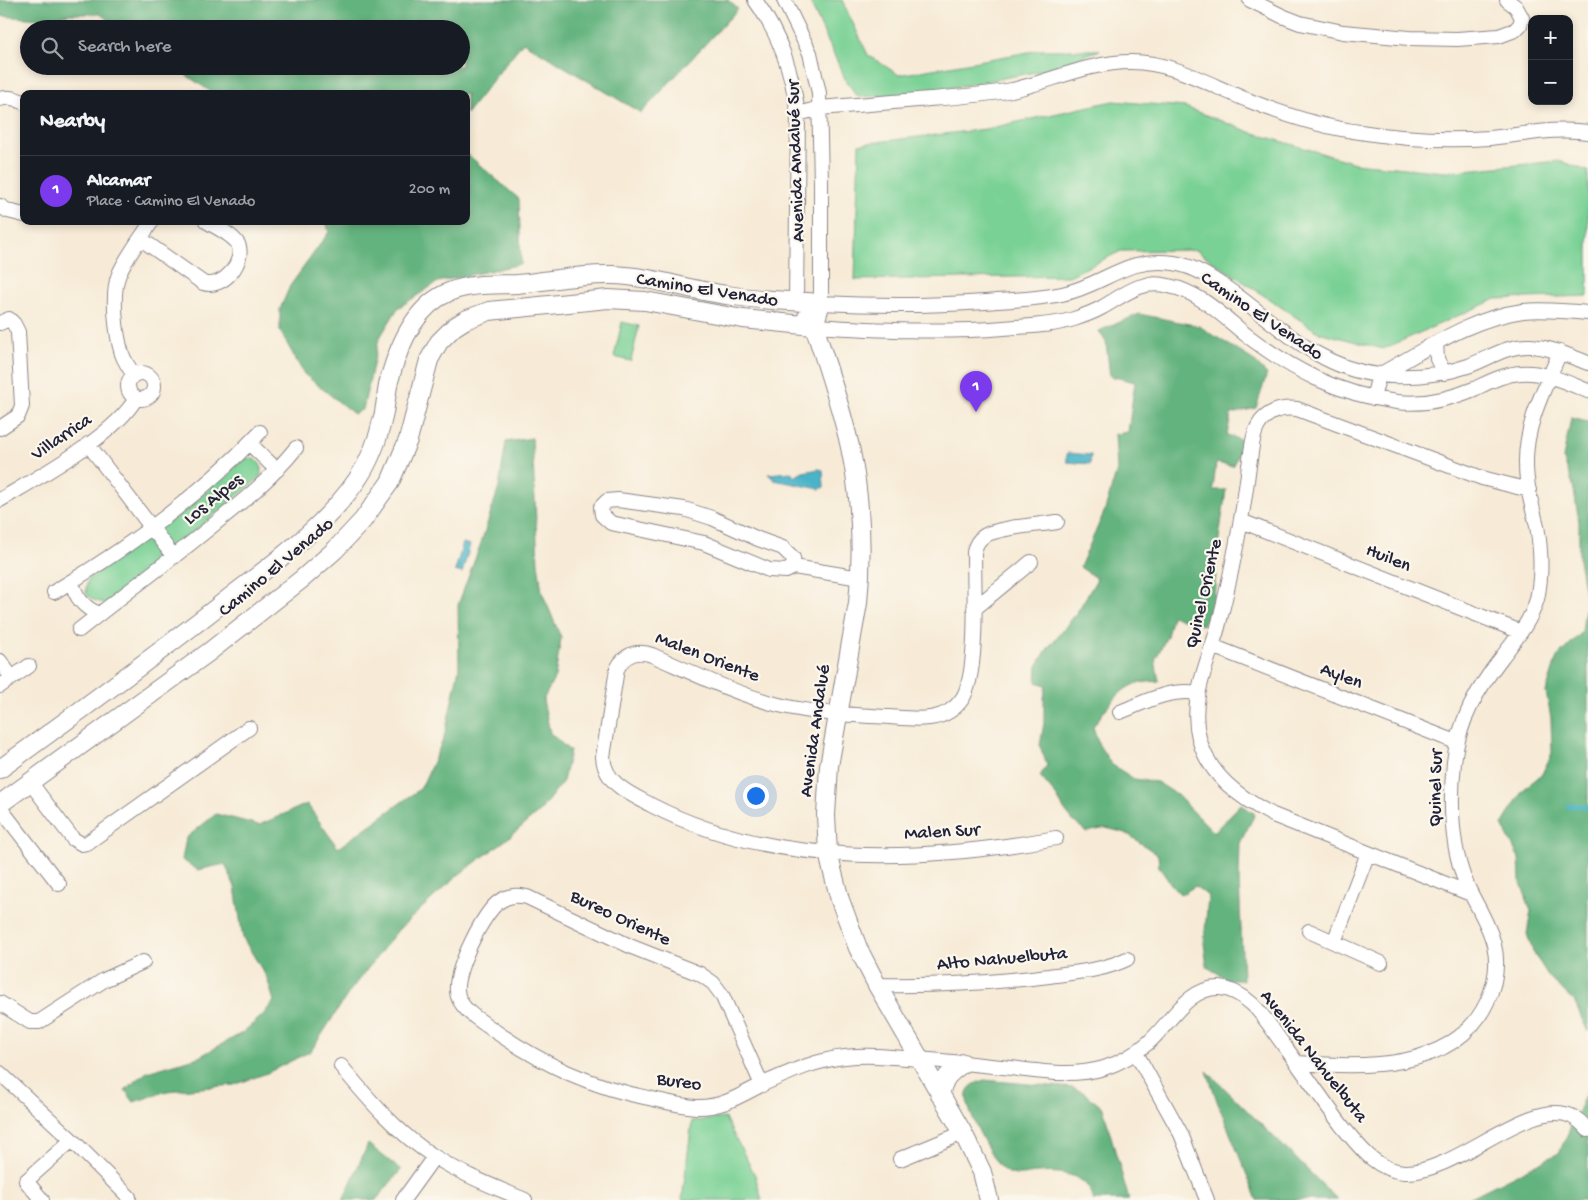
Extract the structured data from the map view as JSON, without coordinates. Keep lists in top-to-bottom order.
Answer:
{
  "streets": {
    "street": [
      "Avenida Andalué Sur",
      "Camino El Venado",
      "Villarrica",
      "Los Alpes",
      "Huilen",
      "Quinel Oriente",
      "Malen Oriente",
      "Aylen",
      "Avenida Andalué",
      "Quinel Sur",
      "Malen Sur",
      "Bureo Oriente",
      "Alto Nahuelbuta",
      "Avenida Nahuelbuta",
      "Bureo"
    ]
  },
  "crossings": [
    ["Avenida Andalué Sur", "Camino El Venado"],
    ["Avenida Andalué Sur", "Avenida Andalué"],
    ["Camino El Venado", "Avenida Andalué"],
    ["Camino El Venado", "Quinel Sur"],
    ["Huilen", "Quinel Oriente"],
    ["Huilen", "Quinel Sur"],
    ["Quinel Oriente", "Aylen"],
    ["Quinel Oriente", "Quinel Sur"],
    ["Malen Oriente", "Avenida Andalué"],
    ["Malen Oriente", "Malen Sur"],
    ["Aylen", "Quinel Sur"],
    ["Avenida Andalué", "Malen Sur"],
    ["Avenida Andalué", "Alto Nahuelbuta"],
    ["Avenida Andalué", "Avenida Nahuelbuta"],
    ["Avenida Andalué", "Bureo"],
    ["Quinel Sur", "Avenida Nahuelbuta"],
    ["Bureo Oriente", "Bureo"],
    ["Avenida Nahuelbuta", "Bureo"]
  ],
  "page": {
    "map_buttons": ["+", "−"],
    "search": "Search here",
    "heading": "Nearby",
    "list": [
      {
        "mark": "1",
        "name": "Alcamar",
        "note": "Place · Camino El Venado",
        "value": "200 m"
      }
    ],
    "pins": "1"
  }
}
